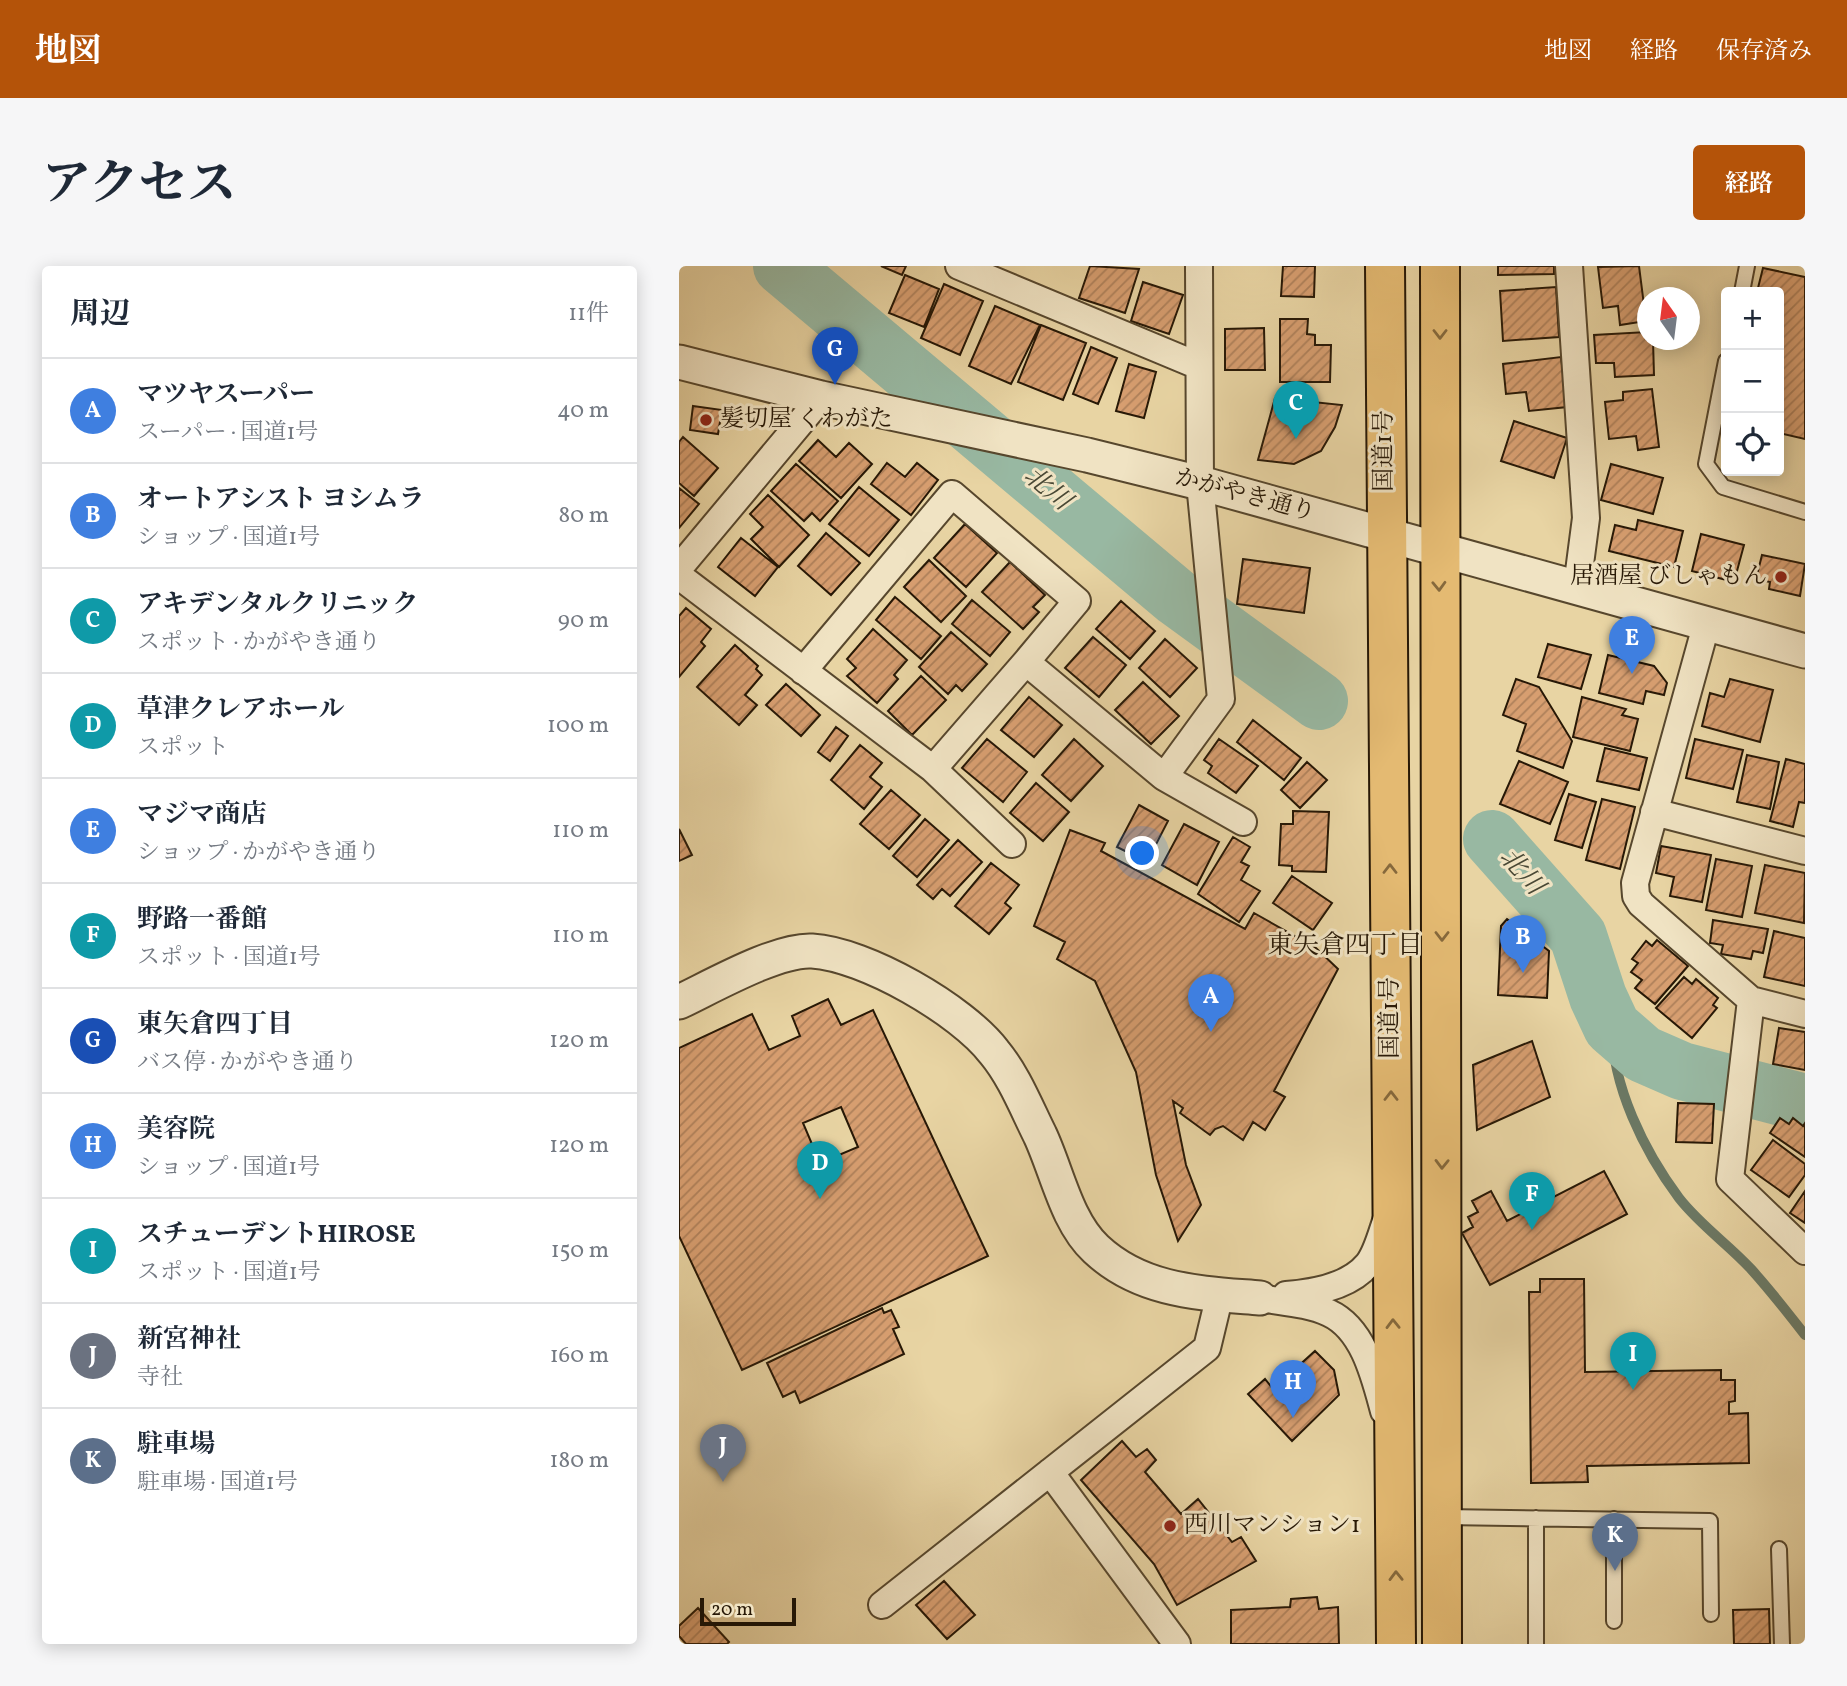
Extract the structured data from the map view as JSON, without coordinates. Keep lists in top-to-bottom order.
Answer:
{
  "streets": {
    "highway": ["国道1号"],
    "street": ["かがやき通り"]
  },
  "crossings": [
    ["国道1号", "かがやき通り"]
  ],
  "districts": ["東矢倉四丁目"],
  "water": ["北川"],
  "places": ["髪切屋 くわがた", "居酒屋 びしゃもん", "西川マンション1"],
  "scale_bar": "20 m",
  "north": "top",
  "page": {
    "header": "地図",
    "nav": ["地図", "経路", "保存済み"],
    "title": "アクセス",
    "buttons": "経路",
    "heading": ["周辺", "11件"],
    "map_buttons": ["+", "−"],
    "pins": [
      "G",
      "C",
      "E",
      "B",
      "A",
      "D",
      "F",
      "I",
      "H",
      "J",
      "K"
    ],
    "list": [
      {
        "mark": "A",
        "name": "マツヤスーパー",
        "note": "スーパー · 国道1号",
        "value": "40 m"
      },
      {
        "mark": "B",
        "name": "オートアシスト ヨシムラ",
        "note": "ショップ · 国道1号",
        "value": "80 m"
      },
      {
        "mark": "C",
        "name": "アキデンタルクリニック",
        "note": "スポット · かがやき通り",
        "value": "90 m"
      },
      {
        "mark": "D",
        "name": "草津クレアホール",
        "note": "スポット",
        "value": "100 m"
      },
      {
        "mark": "E",
        "name": "マジマ商店",
        "note": "ショップ · かがやき通り",
        "value": "110 m"
      },
      {
        "mark": "F",
        "name": "野路一番館",
        "note": "スポット · 国道1号",
        "value": "110 m"
      },
      {
        "mark": "G",
        "name": "東矢倉四丁目",
        "note": "バス停 · かがやき通り",
        "value": "120 m"
      },
      {
        "mark": "H",
        "name": "美容院",
        "note": "ショップ · 国道1号",
        "value": "120 m"
      },
      {
        "mark": "I",
        "name": "スチューデントHIROSE",
        "note": "スポット · 国道1号",
        "value": "150 m"
      },
      {
        "mark": "J",
        "name": "新宮神社",
        "note": "寺社",
        "value": "160 m"
      },
      {
        "mark": "K",
        "name": "駐車場",
        "note": "駐車場 · 国道1号",
        "value": "180 m"
      }
    ],
    "scale": "20 m"
  }
}
